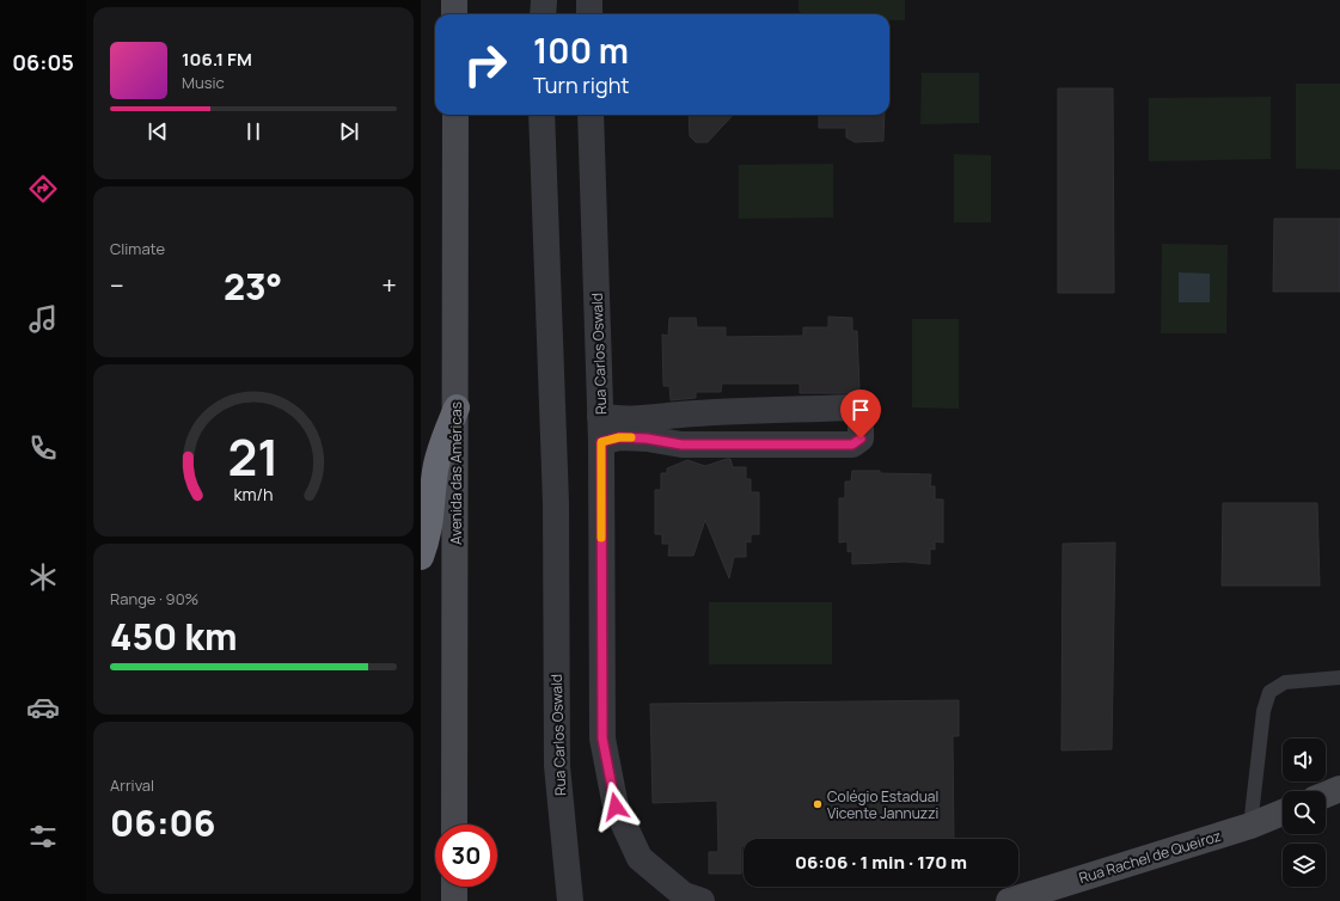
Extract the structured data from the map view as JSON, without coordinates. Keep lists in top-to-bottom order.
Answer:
{
  "streets": {
    "main road": ["Avenida das Américas", "Rua Rachel de Queiroz"],
    "street": ["Rua Carlos Oswald"]
  },
  "places": ["Colégio Estadual Vicente Jannuzzi"],
  "page": {
    "tabs": "06:05",
    "turn": ["100 m", "Turn right"],
    "song": ["106.1 FM", "Music"],
    "tile": [
      "Climate",
      ["Range · 90%", "450 km"],
      ["Arrival", "06:06"]
    ],
    "heat": ["−", "23°", "+"],
    "limit": "30",
    "trip": "06:06 · 1 min · 170 m",
    "gauge": ["21", "km/h"]
  }
}
